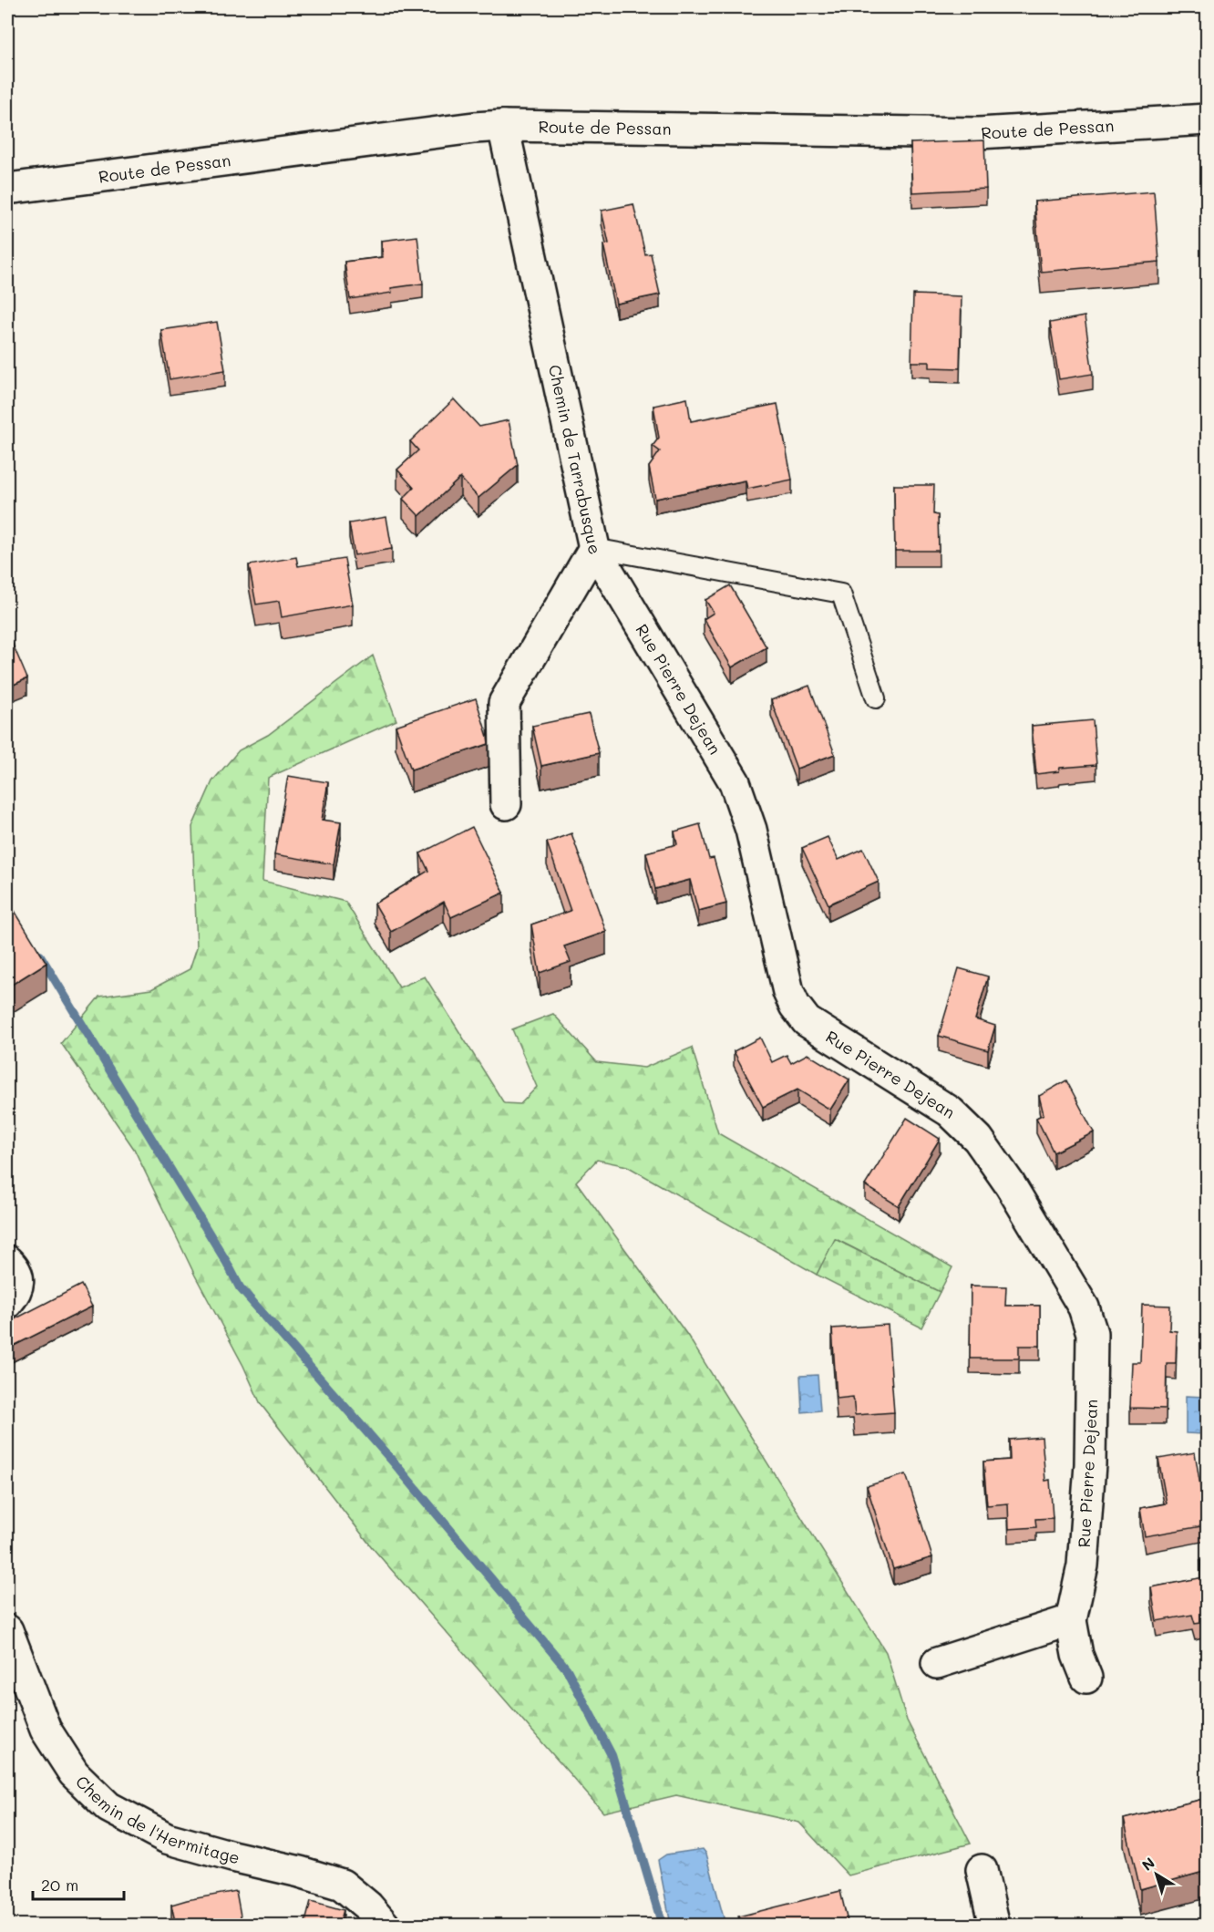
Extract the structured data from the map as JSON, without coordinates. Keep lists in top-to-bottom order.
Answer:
{
  "streets": {
    "street": [
      "Route de Pessan",
      "Chemin de Tarrabusque",
      "Rue Pierre Dejean",
      "Chemin de l'Hermitage"
    ]
  },
  "crossings": [
    ["Route de Pessan", "Chemin de Tarrabusque"],
    ["Chemin de Tarrabusque", "Rue Pierre Dejean"]
  ],
  "scale_bar": "20 m",
  "north": "top left"
}
